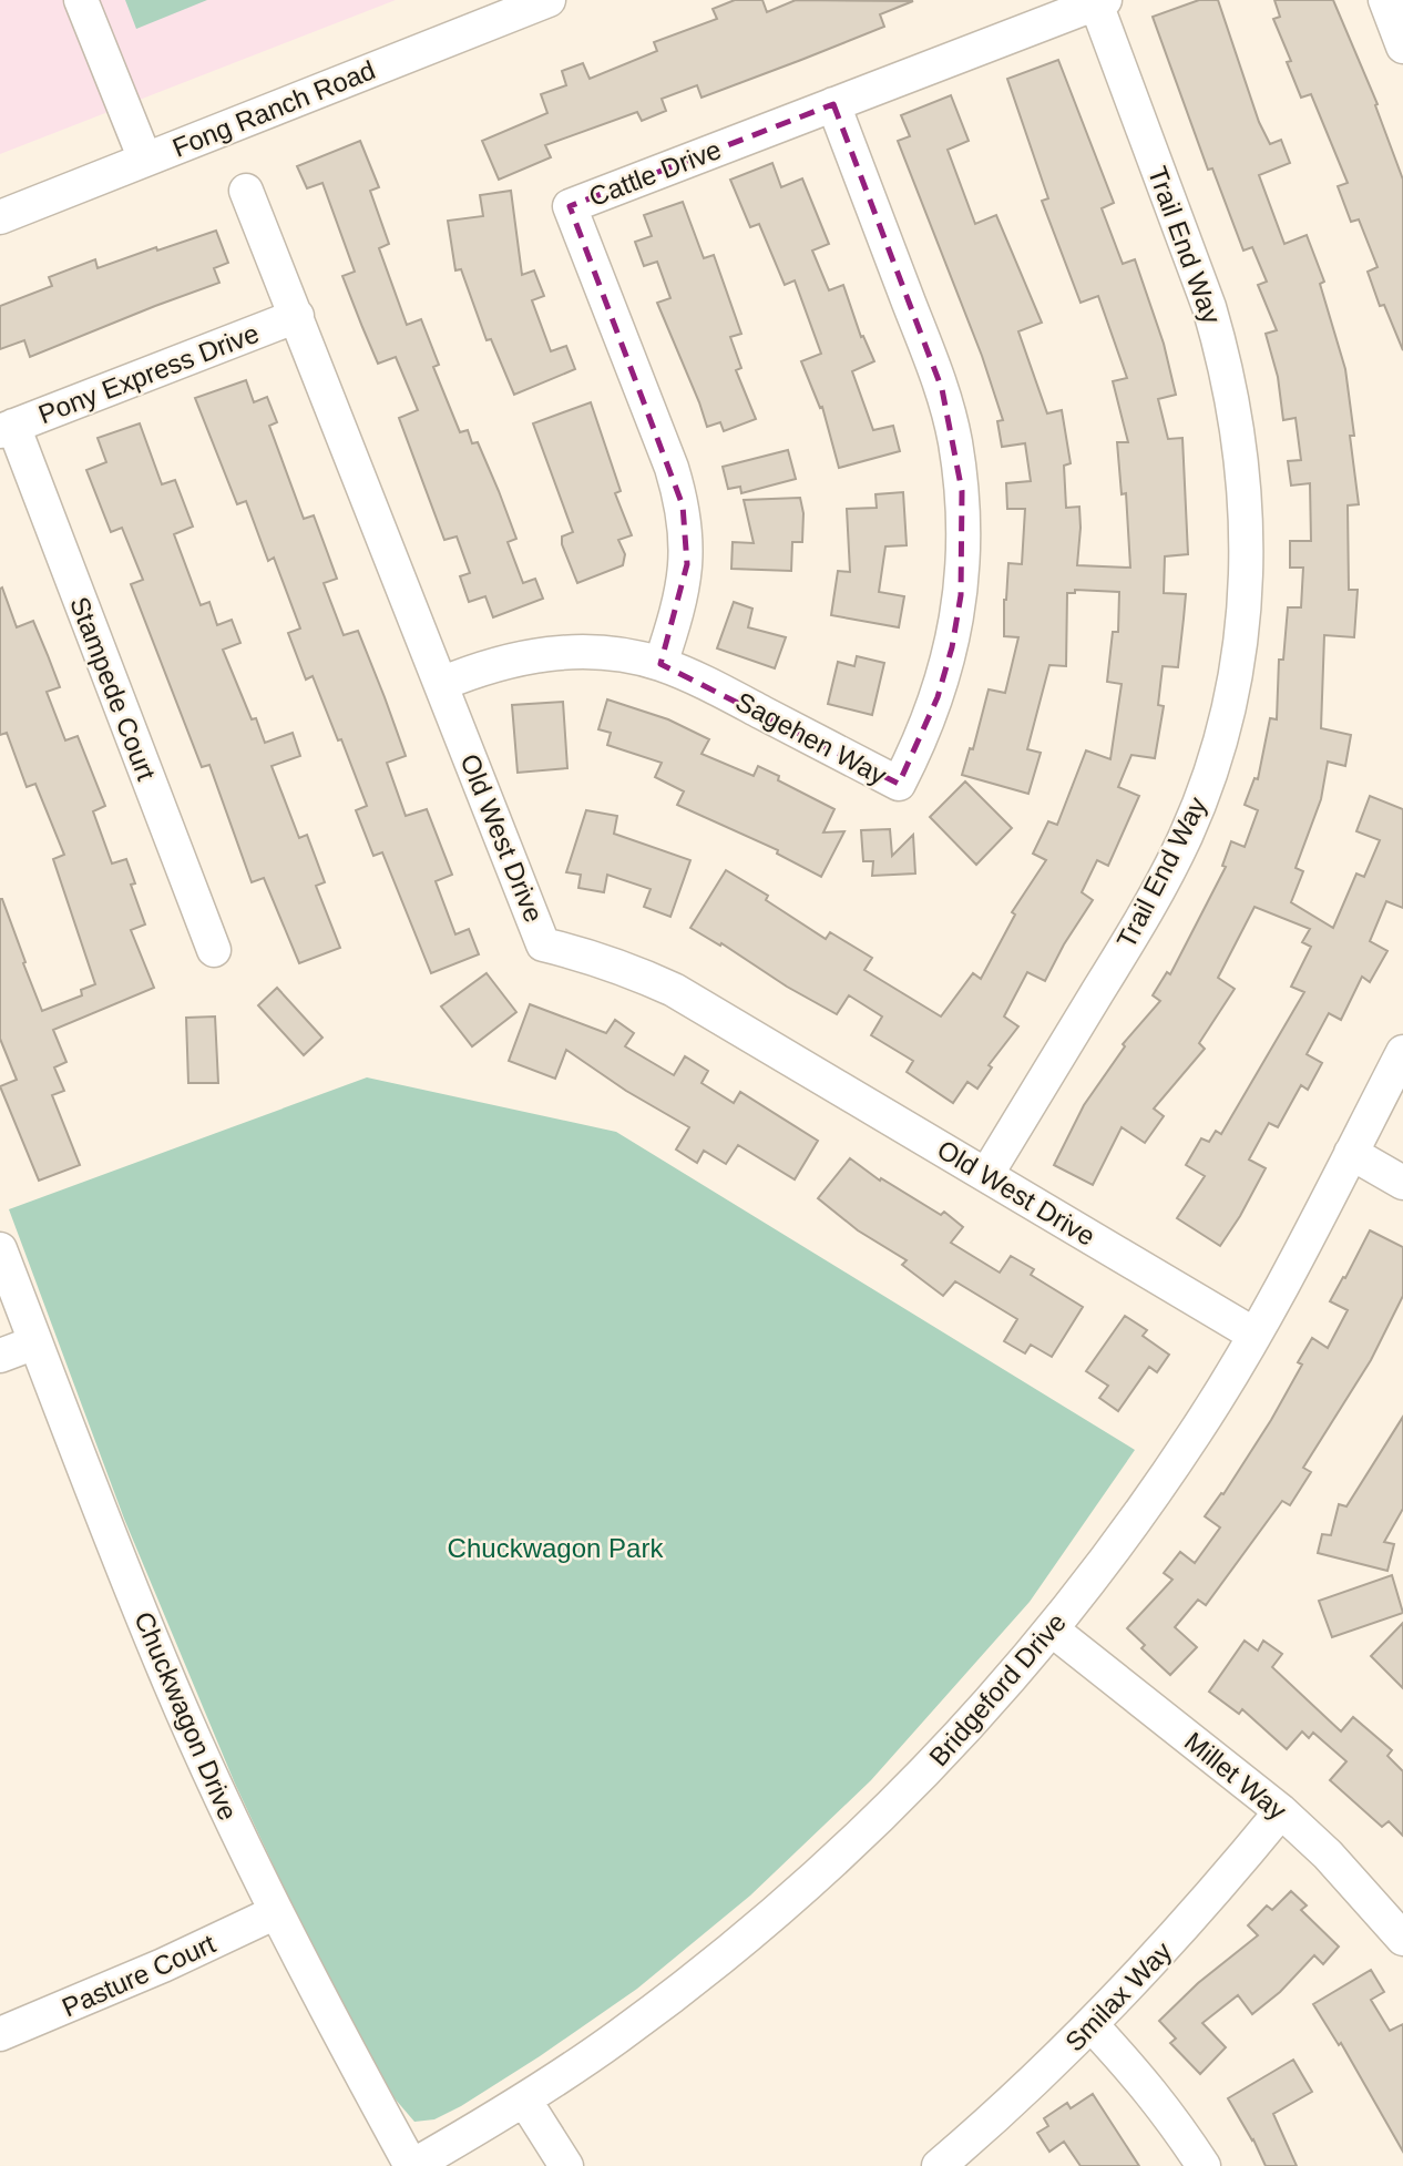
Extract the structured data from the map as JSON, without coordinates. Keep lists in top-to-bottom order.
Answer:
{
  "streets": {
    "street": [
      "Fong Ranch Road",
      "Cattle Drive",
      "Trail End Way",
      "Pony Express Drive",
      "Stampede Court",
      "Sagehen Way",
      "Old West Drive",
      "Bridgeford Drive",
      "Chuckwagon Drive",
      "Millet Way",
      "Pasture Court",
      "Smilax Way"
    ]
  },
  "crossings": [
    ["Cattle Drive", "Trail End Way"],
    ["Cattle Drive", "Sagehen Way"],
    ["Trail End Way", "Old West Drive"],
    ["Pony Express Drive", "Stampede Court"],
    ["Pony Express Drive", "Old West Drive"],
    ["Sagehen Way", "Old West Drive"],
    ["Old West Drive", "Bridgeford Drive"],
    ["Bridgeford Drive", "Chuckwagon Drive"],
    ["Bridgeford Drive", "Millet Way"],
    ["Chuckwagon Drive", "Pasture Court"],
    ["Millet Way", "Smilax Way"]
  ],
  "parks": ["Chuckwagon Park"]
}
